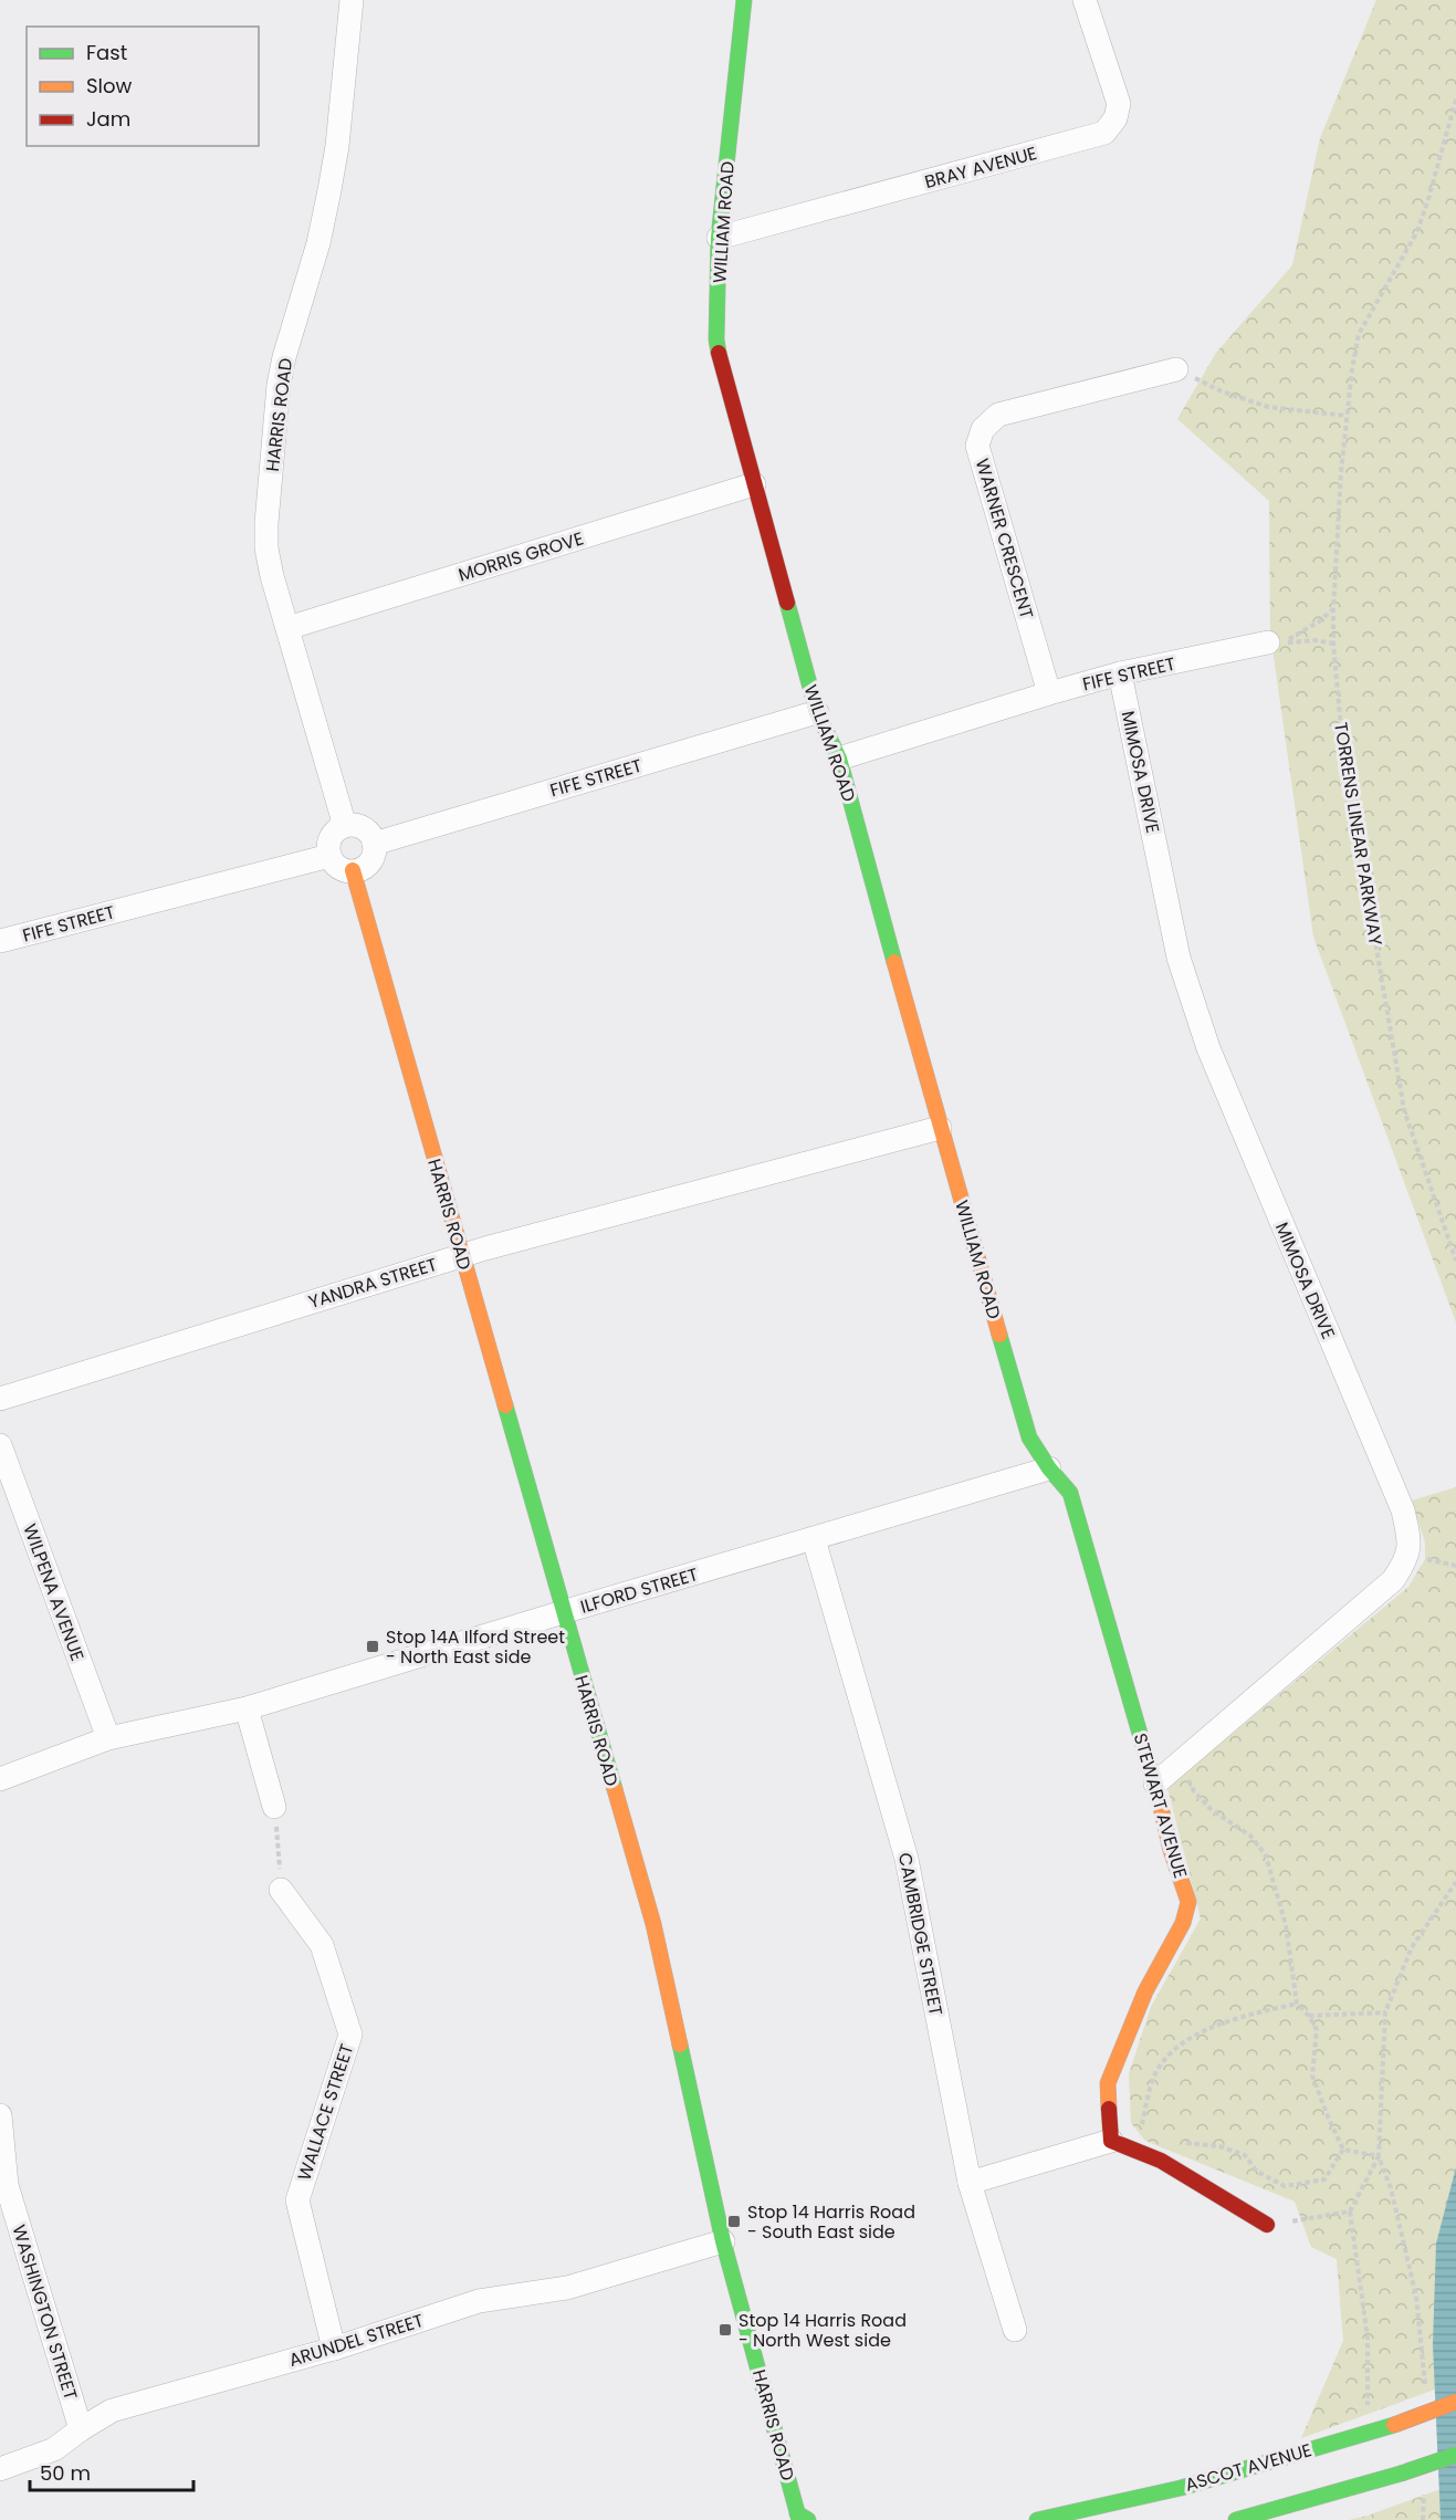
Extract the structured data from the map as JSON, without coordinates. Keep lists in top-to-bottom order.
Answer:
{
  "streets": {
    "main road": [
      "WILLIAM ROAD",
      "HARRIS ROAD",
      "STEWART AVENUE",
      "ASCOT AVENUE"
    ],
    "street": [
      "BRAY AVENUE",
      "WARNER CRESCENT",
      "MORRIS GROVE",
      "FIFE STREET",
      "MIMOSA DRIVE",
      "YANDRA STREET",
      "ILFORD STREET",
      "WILPENA AVENUE",
      "CAMBRIDGE STREET",
      "WALLACE STREET",
      "WASHINGTON STREET",
      "ARUNDEL STREET"
    ],
    "path": ["TORRENS LINEAR PARKWAY"]
  },
  "crossings": [
    ["BRAY AVENUE", "WILLIAM ROAD"],
    ["WILLIAM ROAD", "MORRIS GROVE"],
    ["WILLIAM ROAD", "FIFE STREET"],
    ["WILLIAM ROAD", "YANDRA STREET"],
    ["WILLIAM ROAD", "ILFORD STREET"],
    ["WILLIAM ROAD", "STEWART AVENUE"],
    ["HARRIS ROAD", "MORRIS GROVE"],
    ["HARRIS ROAD", "FIFE STREET"],
    ["HARRIS ROAD", "YANDRA STREET"],
    ["HARRIS ROAD", "ILFORD STREET"],
    ["HARRIS ROAD", "ARUNDEL STREET"],
    ["WARNER CRESCENT", "FIFE STREET"],
    ["FIFE STREET", "MIMOSA DRIVE"],
    ["ILFORD STREET", "WILPENA AVENUE"],
    ["ILFORD STREET", "STEWART AVENUE"],
    ["ILFORD STREET", "CAMBRIDGE STREET"],
    ["WALLACE STREET", "ARUNDEL STREET"],
    ["WASHINGTON STREET", "ARUNDEL STREET"]
  ],
  "places": {
    "transit": ["Stop 14A Ilford Street - North East side", "Stop 14 Harris Road - South East side", "Stop 14 Harris Road - North West side"]
  },
  "legend": ["Fast", "Slow", "Jam"],
  "scale_bar": "50 m"
}
